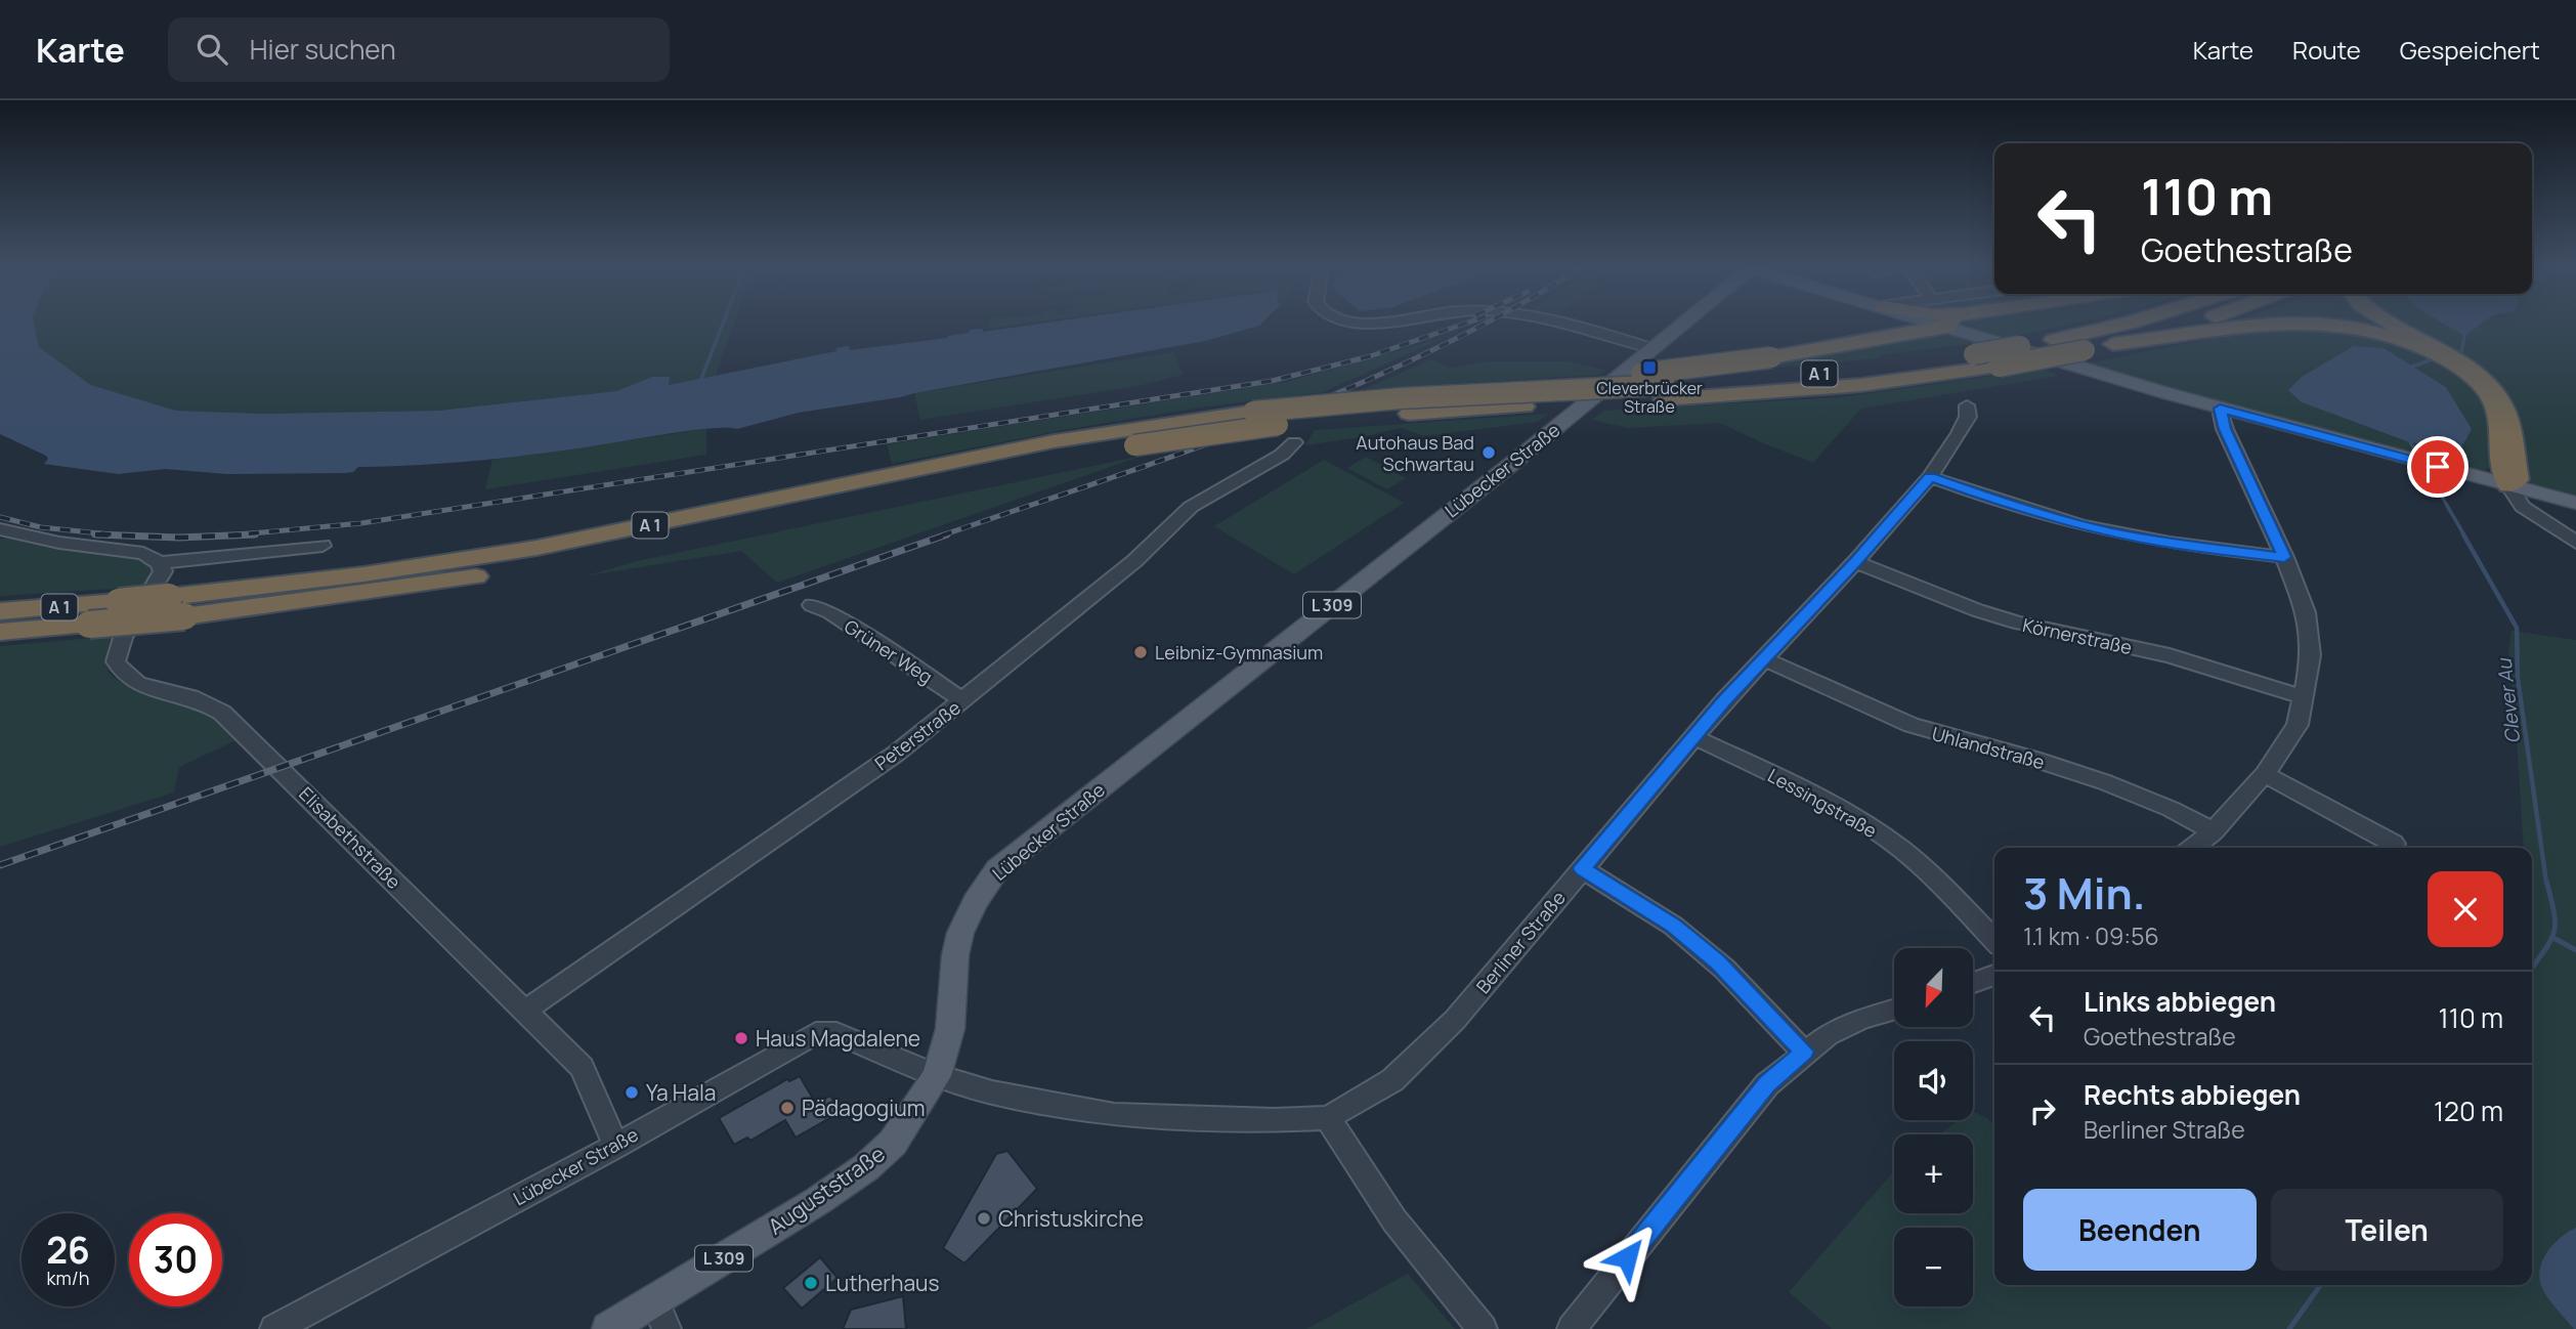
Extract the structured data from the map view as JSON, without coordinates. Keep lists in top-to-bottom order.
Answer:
{
  "streets": {
    "highway": ["A 1"],
    "main road": ["Lübecker Straße", "L 309", "Auguststraße"],
    "street": [
      "Körnerstraße",
      "Grüner Weg",
      "Peterstraße",
      "Uhlandstraße",
      "Lessingstraße",
      "Elisabethstraße",
      "Berliner Straße"
    ]
  },
  "crossings": [
    ["Lübecker Straße", "L 309"],
    ["Lübecker Straße", "Elisabethstraße"],
    ["Lübecker Straße", "Berliner Straße"],
    ["Lübecker Straße", "Auguststraße"],
    ["Körnerstraße", "Berliner Straße"],
    ["Grüner Weg", "Peterstraße"],
    ["Peterstraße", "Elisabethstraße"],
    ["Uhlandstraße", "Berliner Straße"],
    ["Lessingstraße", "Berliner Straße"],
    ["Berliner Straße", "Auguststraße"]
  ],
  "water": ["Clever Au"],
  "places": {
    "transit": ["Cleverbrücker Straße"],
    "other": [
      "Autohaus Bad Schwartau",
      "Leibniz-Gymnasium",
      "Haus Magdalene",
      "Ya Hala",
      "Pädagogium",
      "Christuskirche",
      "Lutherhaus"
    ]
  },
  "north": "bottom left",
  "page": {
    "header": "Karte",
    "search": "Hier suchen",
    "nav": ["Karte", "Route", "Gespeichert"],
    "turn": ["110 m", "Goethestraße"],
    "heading": ["3 Min.", "1.1 km · 09:56"],
    "map_buttons": ["+", "−"],
    "list": [
      {
        "name": "Links abbiegen",
        "note": "Goethestraße",
        "value": "110 m"
      },
      {
        "name": "Rechts abbiegen",
        "note": "Berliner Straße",
        "value": "120 m"
      }
    ],
    "buttons": ["Beenden", "Teilen"],
    "speed": "26 km/h",
    "limit": "30"
  }
}
